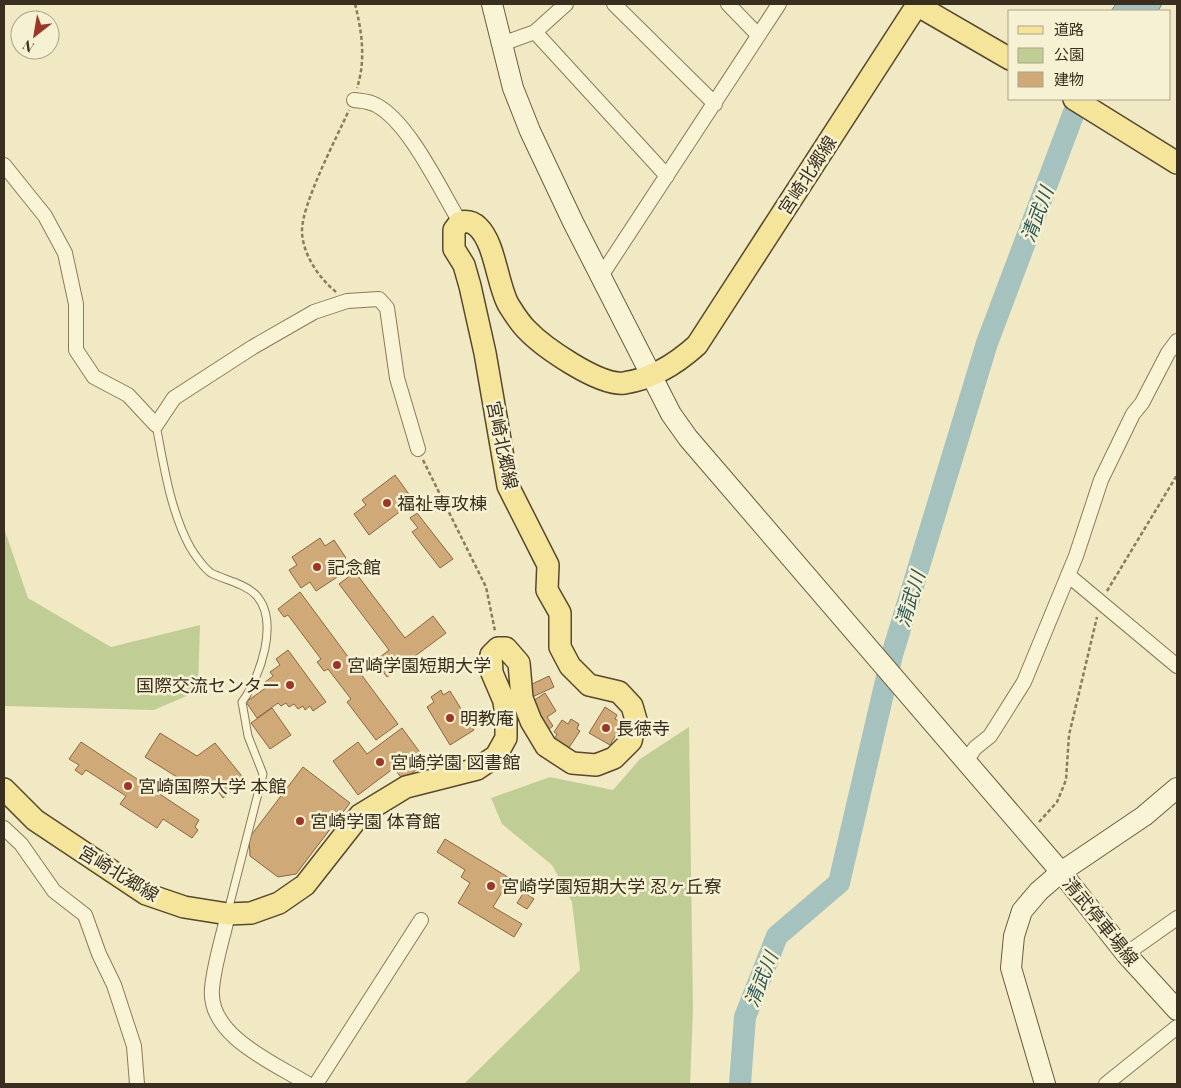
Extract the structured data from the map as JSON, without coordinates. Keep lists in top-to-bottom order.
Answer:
{
  "streets": {
    "main road": ["宮崎北郷線"],
    "street": ["清武停車場線"]
  },
  "water": ["清武川"],
  "places": [
    "福祉専攻棟",
    "記念館",
    "宮崎学園短期大学",
    "国際交流センター",
    "明教庵",
    "長徳寺",
    "宮崎学園 図書館",
    "宮崎国際大学 本館",
    "宮崎学園 体育館",
    "宮崎学園短期大学 忍ヶ丘寮"
  ],
  "legend": ["道路", "公園", "建物"],
  "north": "bottom left"
}
